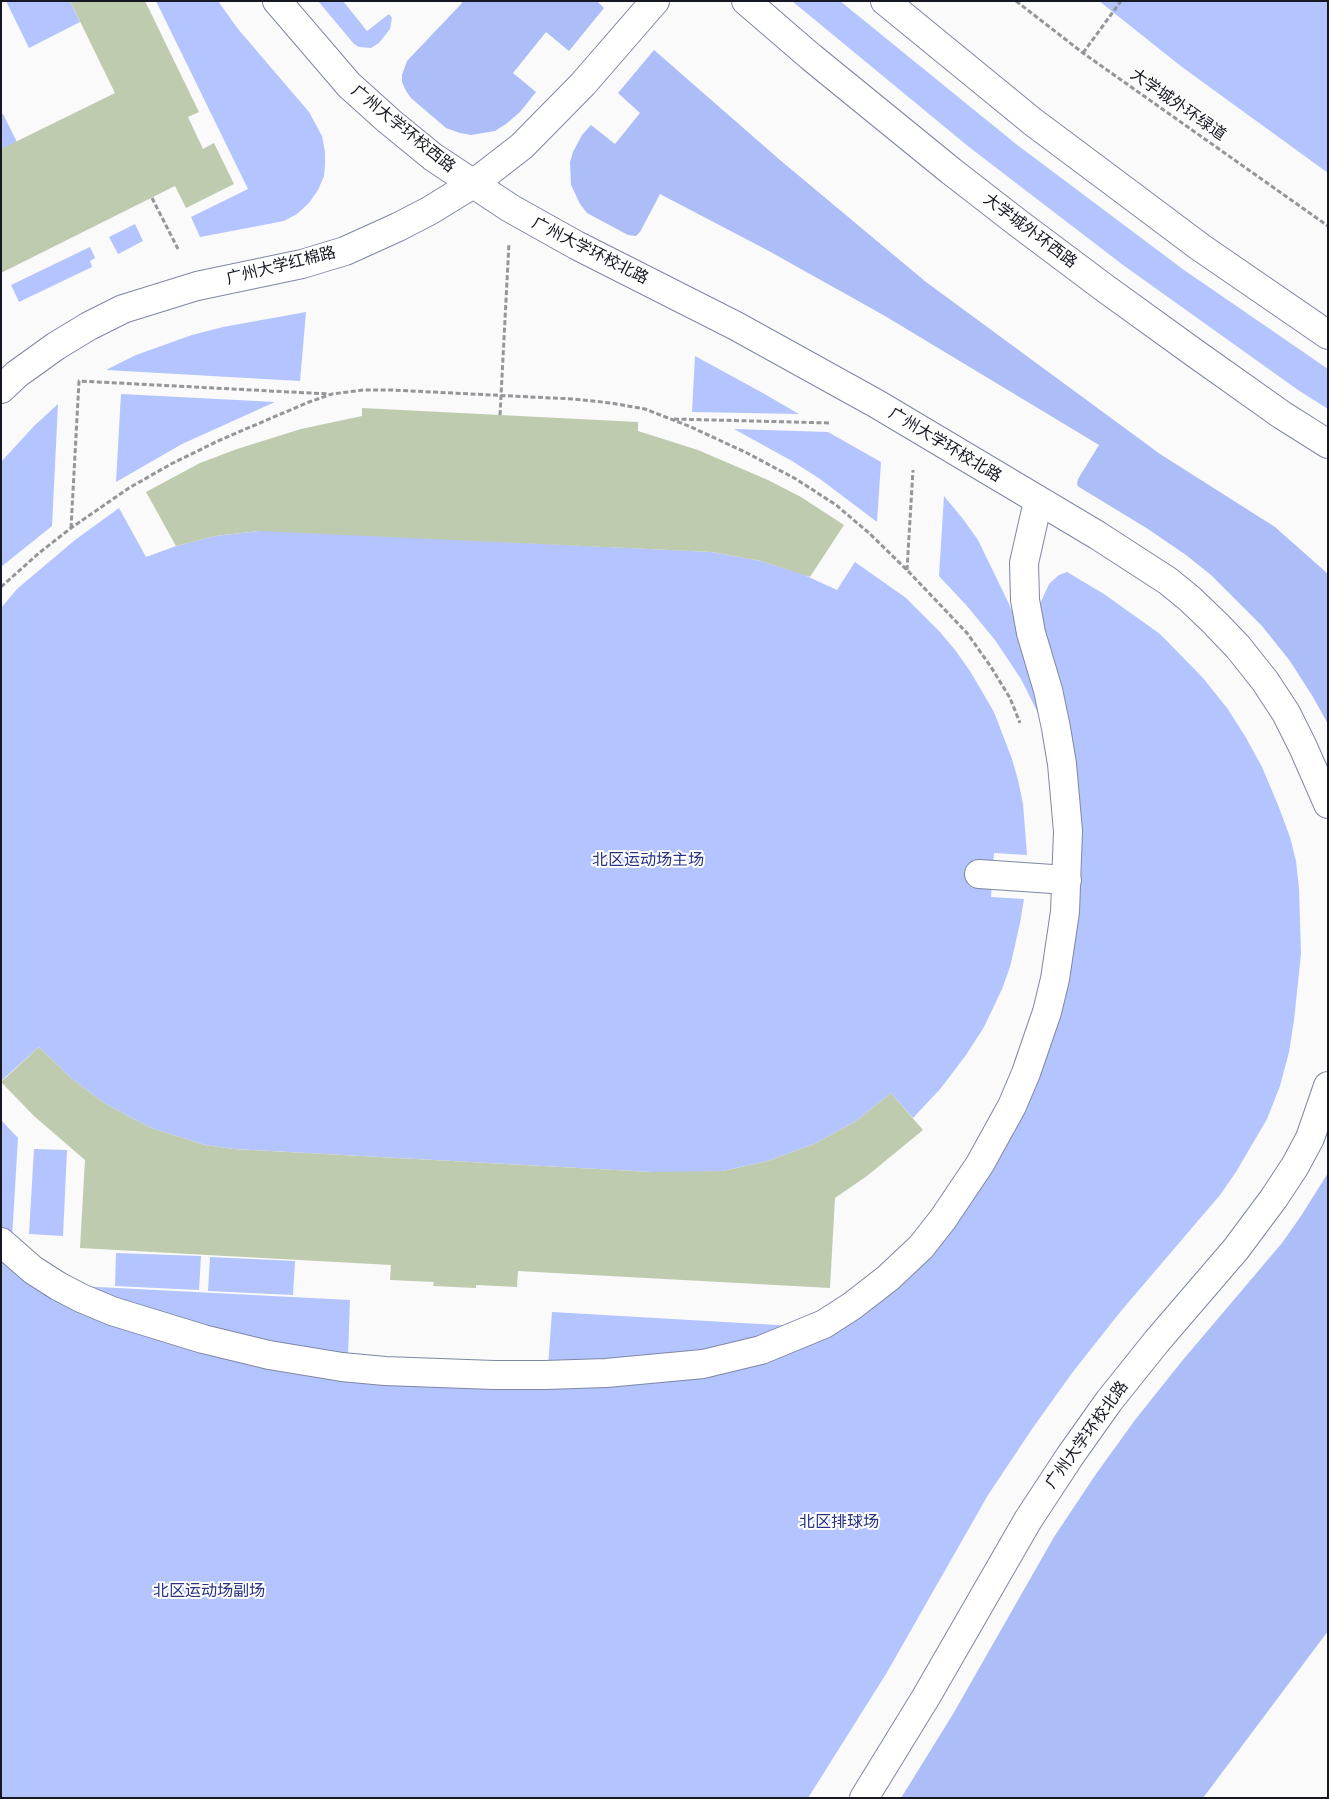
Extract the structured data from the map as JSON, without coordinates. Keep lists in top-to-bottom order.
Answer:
{
  "streets": {
    "main road": [
      "广州大学环校西路",
      "大学城外环西路",
      "广州大学环校北路",
      "广州大学红棉路"
    ],
    "path": ["大学城外环绿道"]
  },
  "crossings": [
    ["广州大学环校西路", "广州大学环校北路"],
    ["广州大学环校西路", "广州大学红棉路"],
    ["广州大学环校北路", "广州大学红棉路"]
  ],
  "parks": ["北区运动场主场", "北区排球场", "北区运动场副场"]
}
